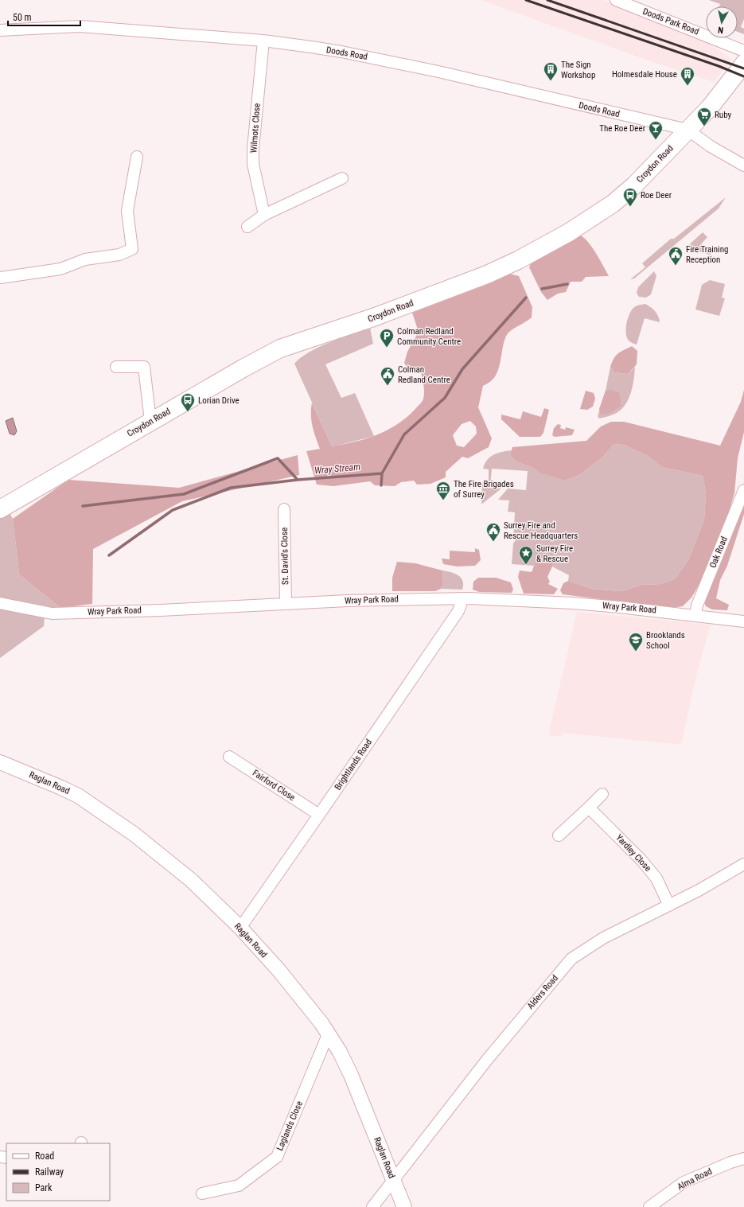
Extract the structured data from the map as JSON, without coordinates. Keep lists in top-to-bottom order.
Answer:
{
  "streets": {
    "main road": ["Croydon Road"],
    "street": [
      "Doods Park Road",
      "Doods Road",
      "Wilmots Close",
      "Oak Road",
      "St. David's Close",
      "Wray Park Road",
      "Brightlands Road",
      "Raglan Road",
      "Fairford Close",
      "Yardley Close",
      "Alders Road",
      "Laglands Close",
      "Alma Road"
    ]
  },
  "crossings": [
    ["Doods Road", "Wilmots Close"],
    ["Doods Road", "Croydon Road"],
    ["Oak Road", "Wray Park Road"],
    ["St. David's Close", "Wray Park Road"],
    ["Wray Park Road", "Brightlands Road"],
    ["Brightlands Road", "Raglan Road"],
    ["Brightlands Road", "Fairford Close"],
    ["Raglan Road", "Alders Road"],
    ["Raglan Road", "Laglands Close"],
    ["Yardley Close", "Alders Road"]
  ],
  "water": ["Wray Stream"],
  "places": {
    "building": ["The Sign Workshop", "Holmesdale House"],
    "supermarket": ["Ruby"],
    "bar": ["The Roe Deer"],
    "bus stop": ["Roe Deer", "Lorian Drive"],
    "public building": ["Fire Training Reception", "Colman Redland Centre", "Surrey Fire and Rescue Headquarters"],
    "parking": ["Colman Redland Community Centre"],
    "museum": ["The Fire Brigades of Surrey"],
    "place": ["Surrey Fire & Rescue"],
    "school or university": ["Brooklands School"]
  },
  "legend": ["Road", "Railway", "Park"],
  "scale_bar": "50 m",
  "north": "bottom"
}
